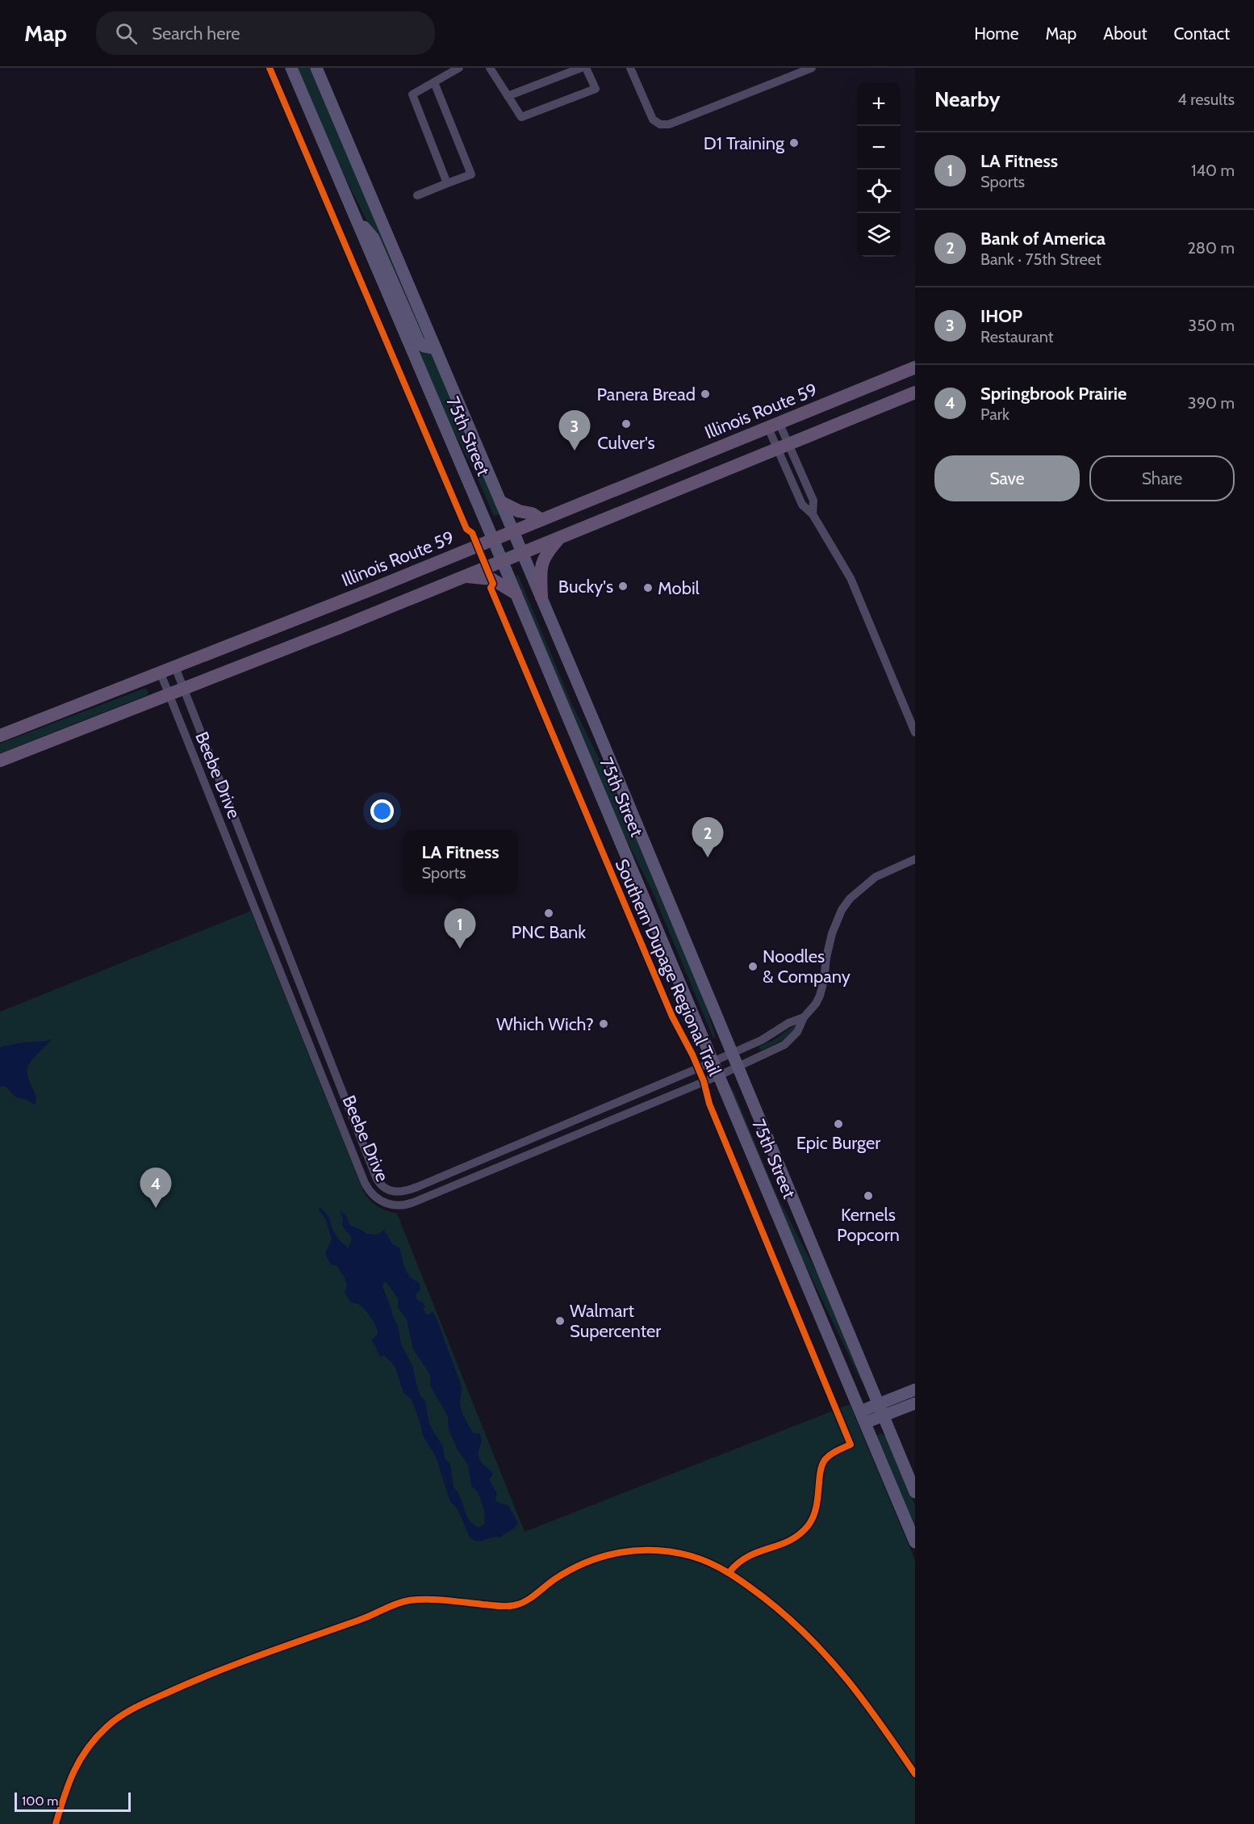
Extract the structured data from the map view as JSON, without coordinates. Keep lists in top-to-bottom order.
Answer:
{
  "streets": {
    "main road": ["Illinois Route 59", "75th Street"],
    "street": ["Beebe Drive"],
    "cycle path": ["Southern Dupage Regional Trail"]
  },
  "crossings": [
    ["Illinois Route 59", "75th Street"],
    ["Illinois Route 59", "Beebe Drive"],
    ["75th Street", "Beebe Drive"]
  ],
  "places": [
    "D1 Training",
    "Panera Bread",
    "Culver's",
    "Bucky's",
    "Mobil",
    "PNC Bank",
    "Noodles & Company",
    "Which Wich?",
    "Epic Burger",
    "Kernels Popcorn",
    "Walmart Supercenter"
  ],
  "scale_bar": "100 m",
  "page": {
    "header": "Map",
    "search": "Search here",
    "nav": [
      "Home",
      "Map",
      "About",
      "Contact"
    ],
    "heading": ["Nearby", "4 results"],
    "map_buttons": ["+", "−"],
    "list": [
      {
        "mark": "1",
        "name": "LA Fitness",
        "note": "Sports",
        "value": "140 m"
      },
      {
        "mark": "2",
        "name": "Bank of America",
        "note": "Bank · 75th Street",
        "value": "280 m"
      },
      {
        "mark": "3",
        "name": "IHOP",
        "note": "Restaurant",
        "value": "350 m"
      },
      {
        "mark": "4",
        "name": "Springbrook Prairie",
        "note": "Park",
        "value": "390 m"
      }
    ],
    "pins": [
      "3",
      "2",
      "1",
      "4"
    ],
    "buttons": ["Save", "Share"],
    "popup": ["LA Fitness", "Sports"],
    "scale": "100 m"
  }
}
